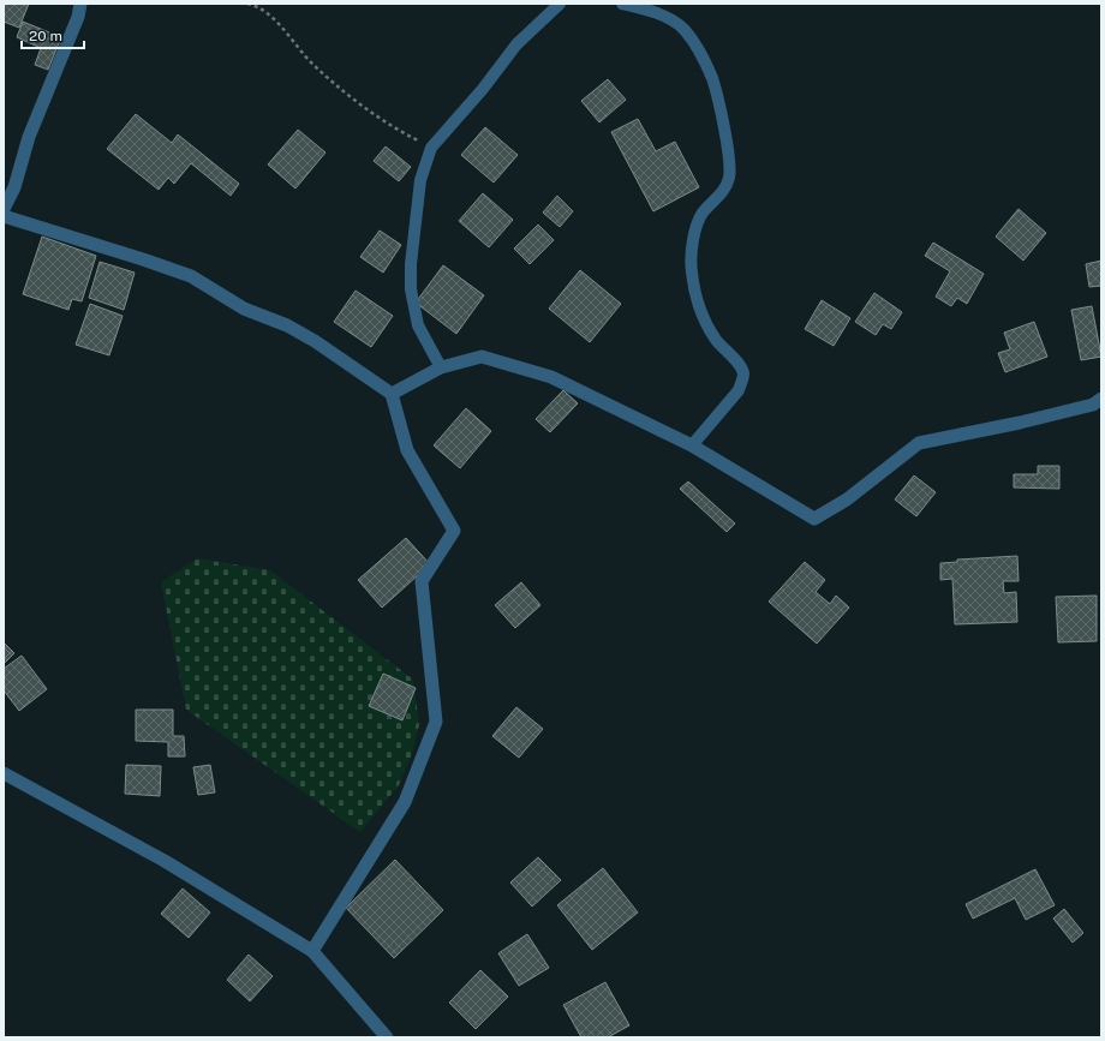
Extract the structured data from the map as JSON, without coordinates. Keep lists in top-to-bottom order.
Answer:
{
  "scale_bar": "20 m"
}
